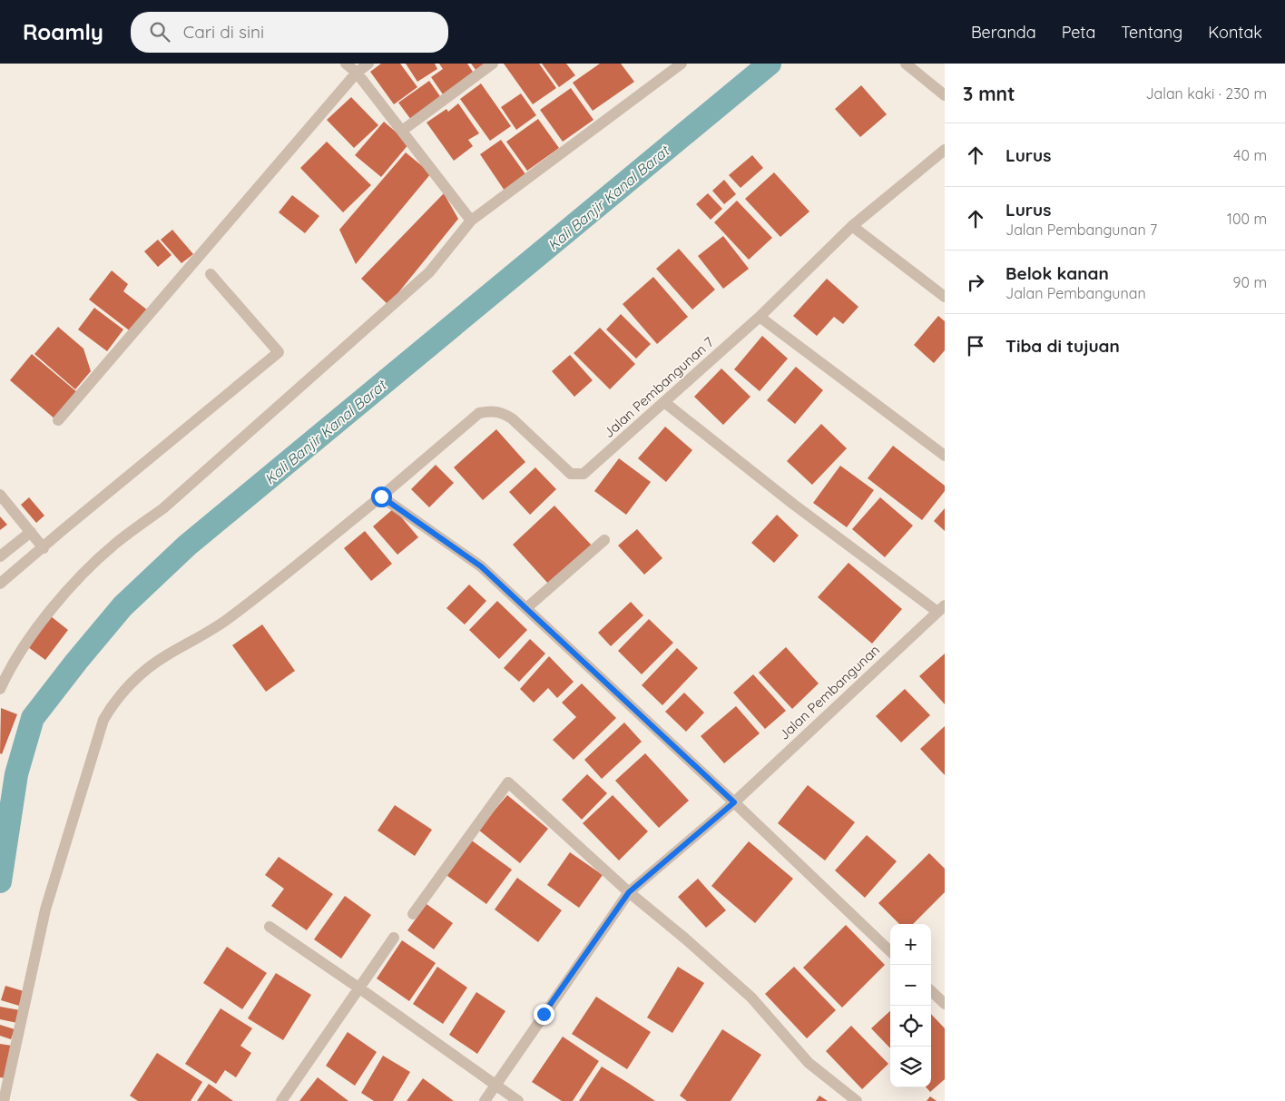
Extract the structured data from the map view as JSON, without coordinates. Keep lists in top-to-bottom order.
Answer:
{
  "streets": {
    "street": ["Jalan Pembangunan 7", "Jalan Pembangunan"]
  },
  "water": ["Kali Banjir Kanal Barat"],
  "page": {
    "header": "Roamly",
    "search": "Cari di sini",
    "nav": [
      "Beranda",
      "Peta",
      "Tentang",
      "Kontak"
    ],
    "heading": ["3 mnt", "Jalan kaki · 230 m"],
    "list": [
      ["Lurus", "40 m"],
      ["Lurus", "Jalan Pembangunan 7", "100 m"],
      ["Belok kanan", "Jalan Pembangunan", "90 m"],
      "Tiba di tujuan"
    ],
    "map_buttons": ["+", "−"]
  }
}
